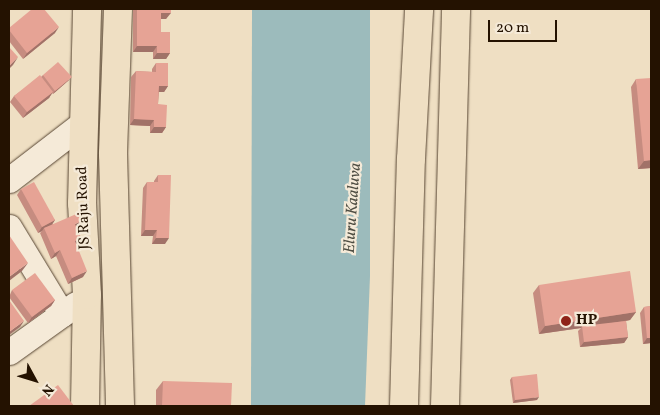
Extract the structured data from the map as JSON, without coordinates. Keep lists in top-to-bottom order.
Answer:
{
  "streets": {
    "main road": ["JS Raju Road"]
  },
  "water": ["Eluru Kaaluva"],
  "places": ["HP"],
  "scale_bar": "20 m",
  "north": "bottom right"
}
